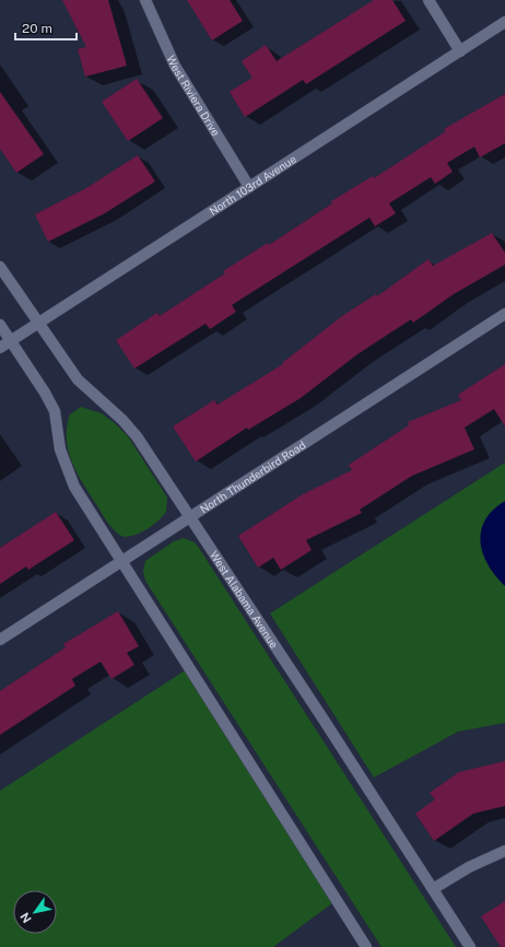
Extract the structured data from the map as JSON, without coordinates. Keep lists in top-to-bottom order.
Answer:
{
  "streets": {
    "street": [
      "West Riviera Drive",
      "North 103rd Avenue",
      "North Thunderbird Road",
      "West Alabama Avenue"
    ]
  },
  "crossings": [
    ["West Riviera Drive", "North 103rd Avenue"],
    ["North 103rd Avenue", "West Alabama Avenue"],
    ["North Thunderbird Road", "West Alabama Avenue"]
  ],
  "scale_bar": "20 m",
  "north": "bottom left"
}
